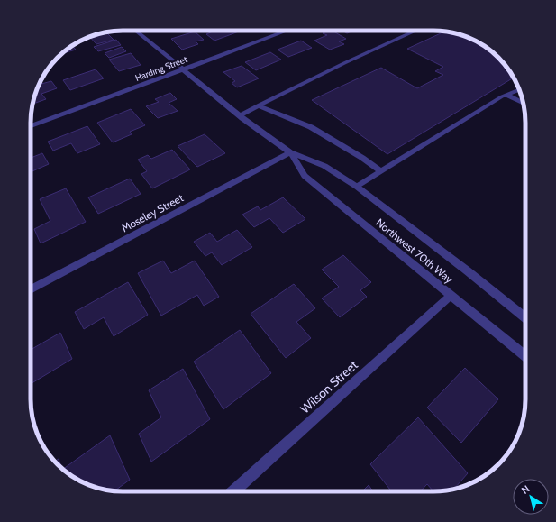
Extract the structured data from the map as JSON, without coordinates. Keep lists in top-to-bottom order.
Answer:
{
  "streets": {
    "street": [
      "Harding Street",
      "Moseley Street",
      "Northwest 70th Way",
      "Wilson Street"
    ]
  },
  "crossings": [
    ["Harding Street", "Northwest 70th Way"],
    ["Moseley Street", "Northwest 70th Way"],
    ["Northwest 70th Way", "Wilson Street"]
  ],
  "north": "top left"
}
